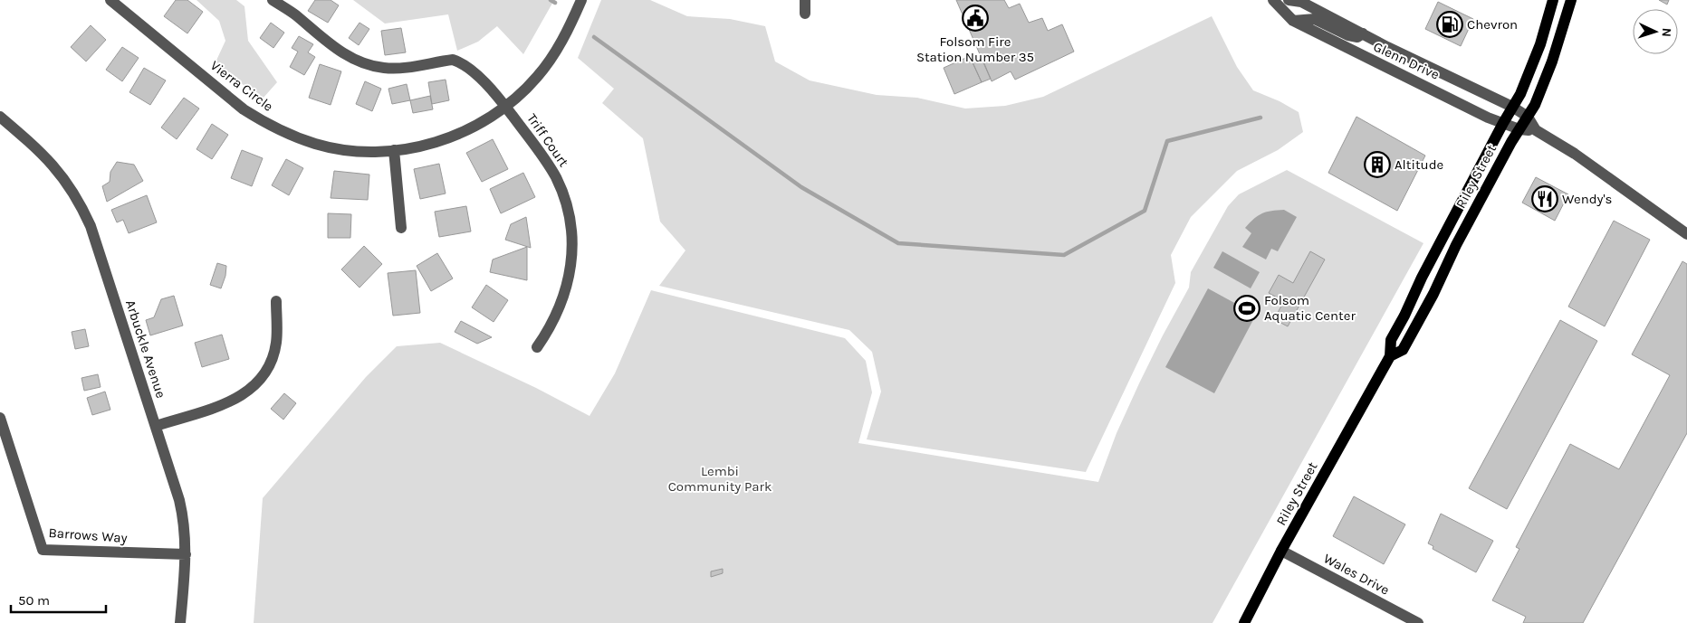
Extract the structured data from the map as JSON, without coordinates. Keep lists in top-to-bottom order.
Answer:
{
  "streets": {
    "main road": ["Riley Street"],
    "street": [
      "Glenn Drive",
      "Vierra Circle",
      "Triff Court",
      "Arbuckle Avenue",
      "Barrows Way",
      "Wales Drive"
    ]
  },
  "crossings": [
    ["Glenn Drive", "Riley Street"],
    ["Vierra Circle", "Triff Court"],
    ["Riley Street", "Wales Drive"],
    ["Arbuckle Avenue", "Barrows Way"]
  ],
  "parks": ["Lembi Community Park"],
  "places": {
    "public building": ["Folsom Fire Station Number 35"],
    "fuel station": ["Chevron"],
    "building": ["Altitude"],
    "restaurant": ["Wendy's"],
    "sports": ["Folsom Aquatic Center"]
  },
  "scale_bar": "50 m",
  "north": "right"
}
